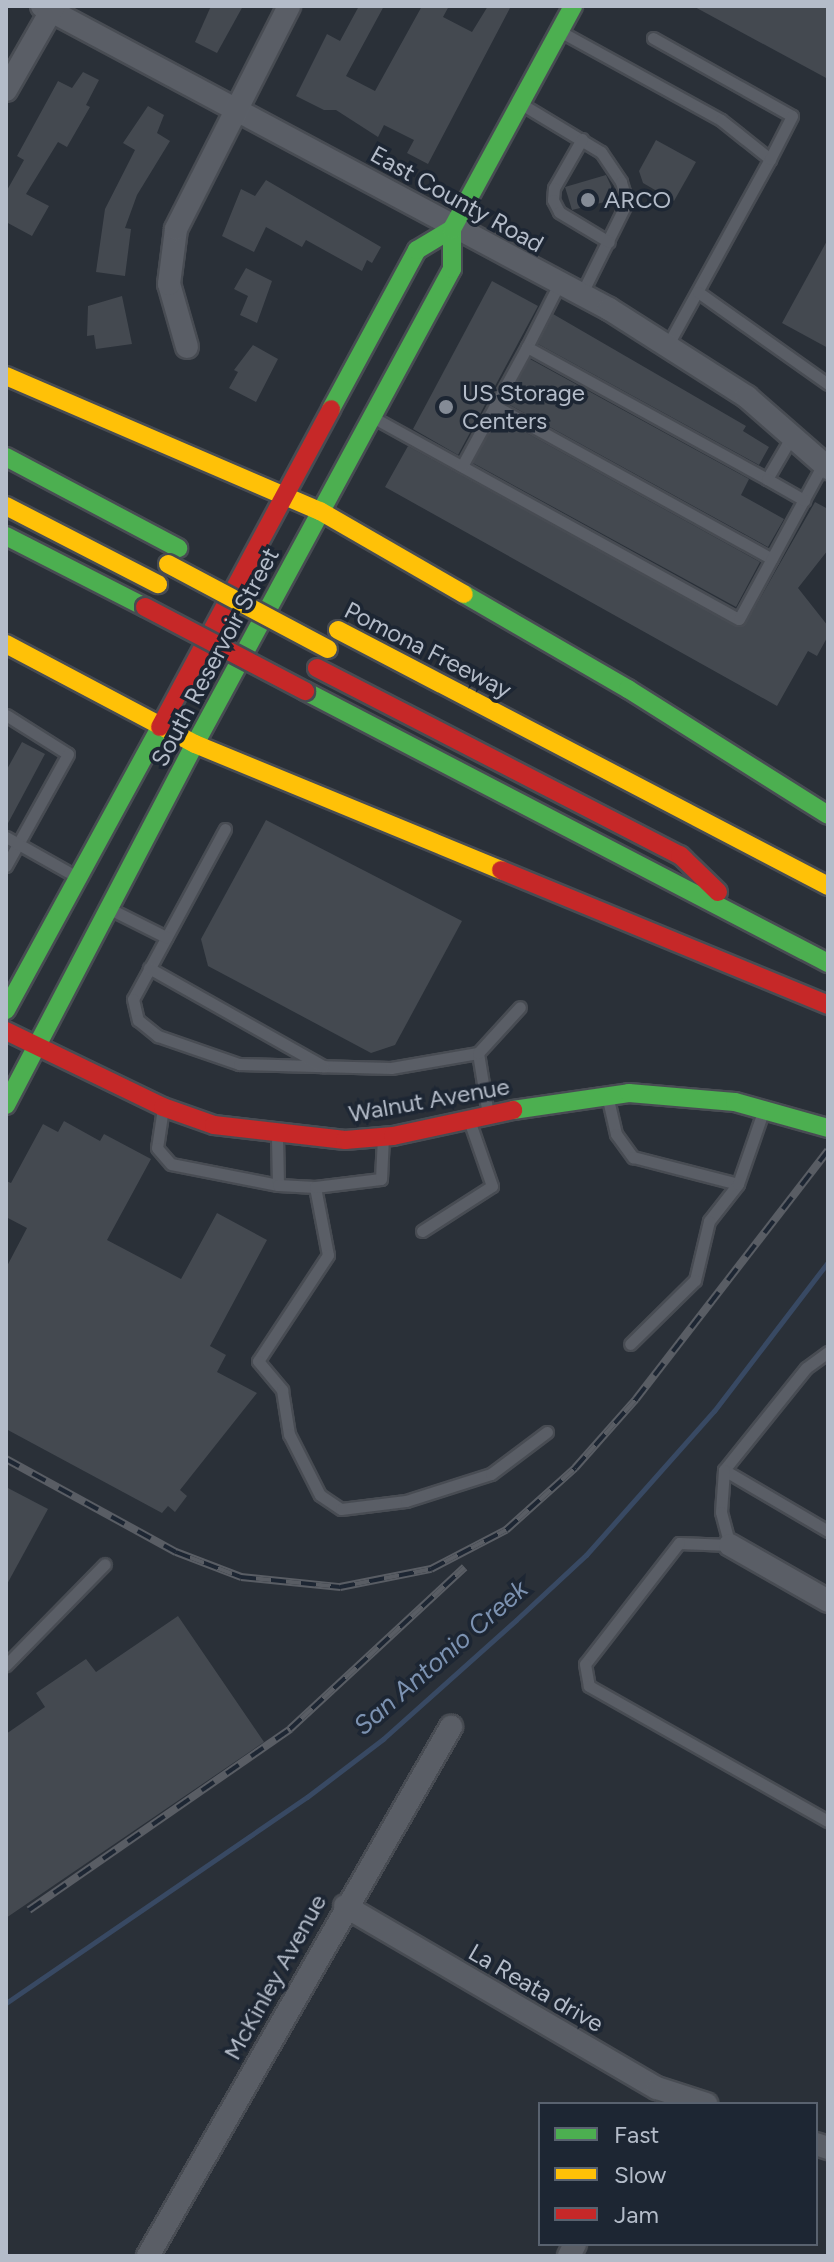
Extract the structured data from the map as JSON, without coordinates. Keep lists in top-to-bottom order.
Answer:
{
  "streets": {
    "main road": ["Pomona Freeway", "South Reservoir Street", "Walnut Avenue"],
    "street": ["East County Road", "McKinley Avenue", "La Reata drive"]
  },
  "crossings": [
    ["East County Road", "South Reservoir Street"],
    ["South Reservoir Street", "Walnut Avenue"],
    ["McKinley Avenue", "La Reata drive"]
  ],
  "water": ["San Antonio Creek"],
  "places": ["ARCO", "US Storage Centers"],
  "legend": ["Fast", "Slow", "Jam"]
}
